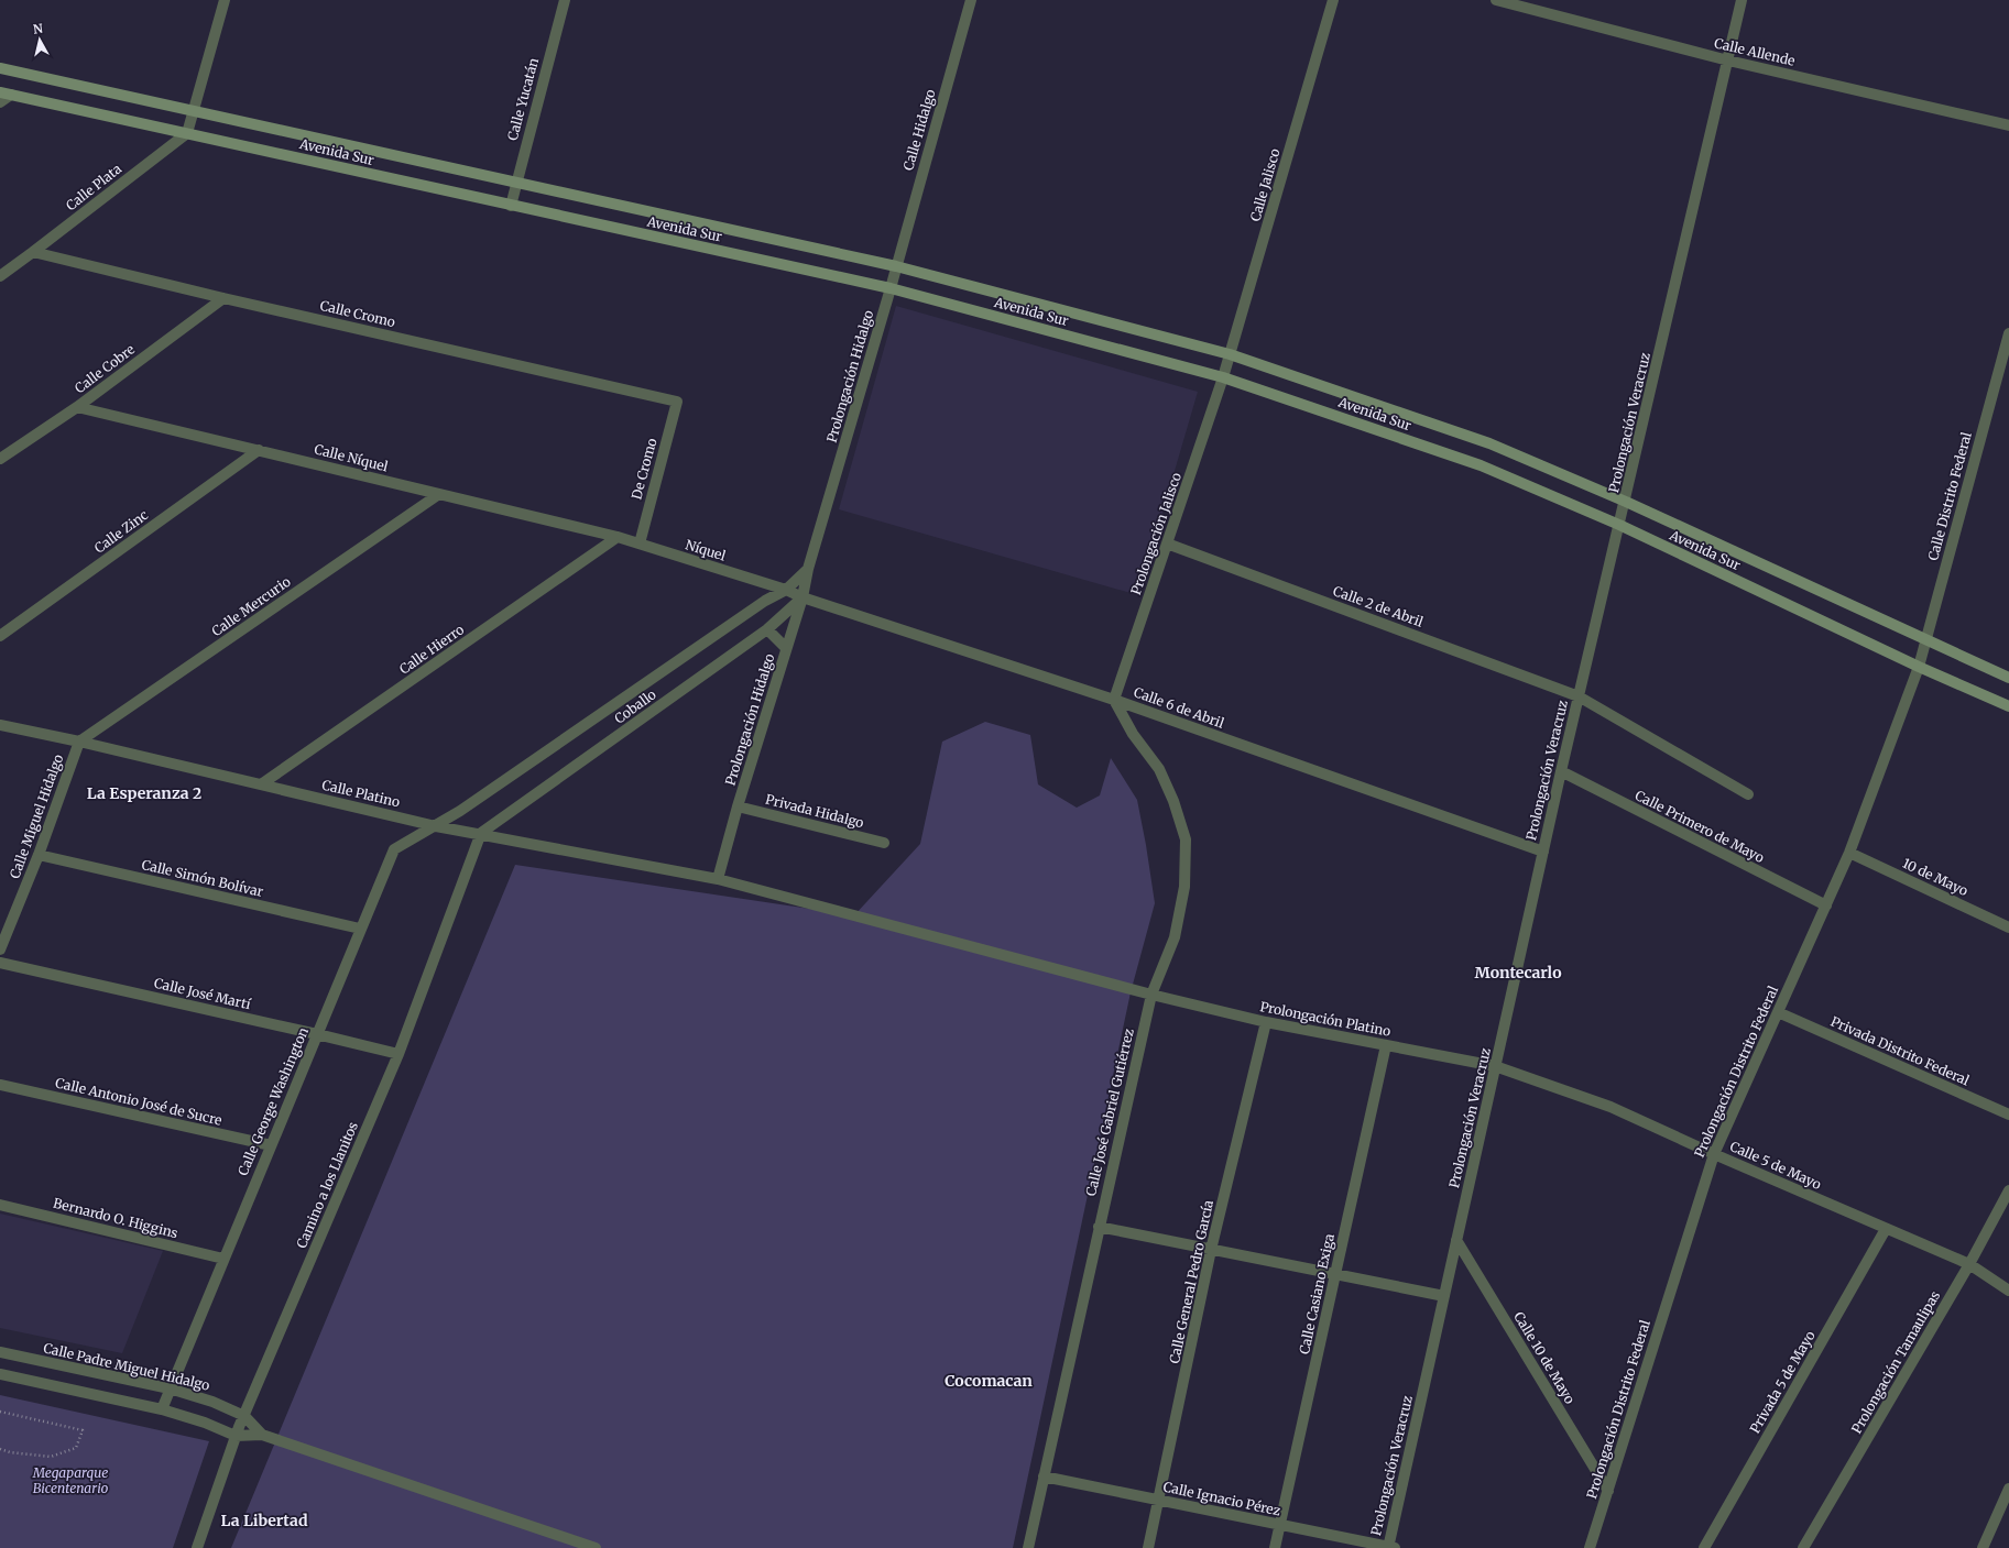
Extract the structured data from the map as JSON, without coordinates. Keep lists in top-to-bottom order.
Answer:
{
  "streets": {
    "main road": ["Avenida Sur"],
    "street": [
      "Calle Allende",
      "Calle Yucatán",
      "Calle Hidalgo",
      "Calle Jalisco",
      "Calle Plata",
      "Calle Cromo",
      "Calle Cobre",
      "Prolongación Hidalgo",
      "Prolongación Veracruz",
      "Calle Níquel",
      "De Cromo",
      "Calle Distrito Federal",
      "Calle Zinc",
      "Prolongación Jalisco",
      "Níquel",
      "Calle Mercurio",
      "Calle 2 de Abril",
      "Calle Hierro",
      "Coballo",
      "Calle 6 de Abril",
      "Calle Platino",
      "Privada Hidalgo",
      "Calle Miguel Hidalgo",
      "Calle Primero de Mayo",
      "10 de Mayo",
      "Calle Simón Bolívar",
      "Calle José Martí",
      "Prolongación Platino",
      "Privada Distrito Federal",
      "Prolongación Distrito Federal",
      "Calle Antonio José de Sucre",
      "Calle George Washington",
      "Calle José Gabriel Gutiérrez",
      "Calle 5 de Mayo",
      "Camino a los Llanitos",
      "Bernardo O. Higgins",
      "Calle General Pedro García",
      "Calle Casiano Exiga",
      "Calle 10 de Mayo",
      "Prolongación Tamaulipas",
      "Calle Padre Miguel Hidalgo",
      "Privada 5 de Mayo",
      "Calle Ignacio Pérez"
    ]
  },
  "crossings": [
    ["Calle Allende", "Prolongación Veracruz"],
    ["Calle Yucatán", "Avenida Sur"],
    ["Calle Hidalgo", "Avenida Sur"],
    ["Calle Hidalgo", "Prolongación Hidalgo"],
    ["Avenida Sur", "Calle Jalisco"],
    ["Avenida Sur", "Calle Plata"],
    ["Avenida Sur", "Prolongación Hidalgo"],
    ["Avenida Sur", "Prolongación Veracruz"],
    ["Avenida Sur", "Calle Distrito Federal"],
    ["Avenida Sur", "Prolongación Jalisco"],
    ["Avenida Sur", "Prolongación Distrito Federal"],
    ["Calle Jalisco", "Prolongación Jalisco"],
    ["Calle Plata", "Calle Cromo"],
    ["Calle Cromo", "Calle Cobre"],
    ["Calle Cromo", "De Cromo"],
    ["Calle Cobre", "Calle Níquel"],
    ["Prolongación Hidalgo", "Níquel"],
    ["Prolongación Hidalgo", "Coballo"],
    ["Prolongación Hidalgo", "Calle 6 de Abril"],
    ["Prolongación Hidalgo", "Calle Platino"],
    ["Prolongación Hidalgo", "Privada Hidalgo"],
    ["Prolongación Hidalgo", "Prolongación Platino"],
    ["Prolongación Veracruz", "Calle 2 de Abril"],
    ["Prolongación Veracruz", "Calle 6 de Abril"],
    ["Prolongación Veracruz", "Calle Primero de Mayo"],
    ["Prolongación Veracruz", "Prolongación Platino"],
    ["Prolongación Veracruz", "Calle 5 de Mayo"],
    ["Prolongación Veracruz", "Calle 10 de Mayo"],
    ["Prolongación Veracruz", "Calle Ignacio Pérez"],
    ["Calle Níquel", "Calle Zinc"],
    ["Calle Níquel", "Níquel"],
    ["Calle Níquel", "Calle Mercurio"],
    ["Calle Níquel", "Calle Hierro"],
    ["De Cromo", "Níquel"],
    ["Calle Distrito Federal", "Prolongación Distrito Federal"],
    ["Prolongación Jalisco", "Calle 2 de Abril"],
    ["Prolongación Jalisco", "Calle 6 de Abril"],
    ["Prolongación Jalisco", "Calle José Gabriel Gutiérrez"],
    ["Níquel", "Calle Hierro"],
    ["Níquel", "Coballo"],
    ["Níquel", "Calle 6 de Abril"],
    ["Calle Mercurio", "Calle Platino"],
    ["Calle Mercurio", "Calle Miguel Hidalgo"],
    ["Calle Hierro", "Calle Platino"],
    ["Coballo", "Calle 6 de Abril"],
    ["Coballo", "Calle Platino"],
    ["Coballo", "Calle George Washington"],
    ["Coballo", "Camino a los Llanitos"],
    ["Calle 6 de Abril", "Calle José Gabriel Gutiérrez"],
    ["Calle Platino", "Calle Miguel Hidalgo"],
    ["Calle Platino", "Prolongación Platino"],
    ["Calle Platino", "Calle George Washington"],
    ["Calle Platino", "Camino a los Llanitos"],
    ["Calle Miguel Hidalgo", "Calle Simón Bolívar"],
    ["Calle Primero de Mayo", "Prolongación Distrito Federal"],
    ["10 de Mayo", "Prolongación Distrito Federal"],
    ["Calle Simón Bolívar", "Calle George Washington"],
    ["Calle José Martí", "Calle George Washington"],
    ["Calle José Martí", "Camino a los Llanitos"],
    ["Prolongación Platino", "Calle José Gabriel Gutiérrez"],
    ["Prolongación Platino", "Calle 5 de Mayo"],
    ["Prolongación Platino", "Calle General Pedro García"],
    ["Prolongación Platino", "Calle Casiano Exiga"],
    ["Privada Distrito Federal", "Prolongación Distrito Federal"],
    ["Prolongación Distrito Federal", "Calle 5 de Mayo"],
    ["Prolongación Distrito Federal", "Calle 10 de Mayo"],
    ["Calle Antonio José de Sucre", "Calle George Washington"],
    ["Calle George Washington", "Bernardo O. Higgins"],
    ["Calle George Washington", "Calle Padre Miguel Hidalgo"],
    ["Calle José Gabriel Gutiérrez", "Calle Ignacio Pérez"],
    ["Calle 5 de Mayo", "Prolongación Tamaulipas"],
    ["Calle 5 de Mayo", "Privada 5 de Mayo"],
    ["Camino a los Llanitos", "Calle Padre Miguel Hidalgo"],
    ["Calle General Pedro García", "Calle Ignacio Pérez"],
    ["Calle Casiano Exiga", "Calle Ignacio Pérez"]
  ],
  "districts": [
    "La Esperanza 2",
    "Montecarlo",
    "Cocomacan",
    "La Libertad"
  ],
  "parks": ["Megaparque Bicentenario"],
  "north": "top"
}
